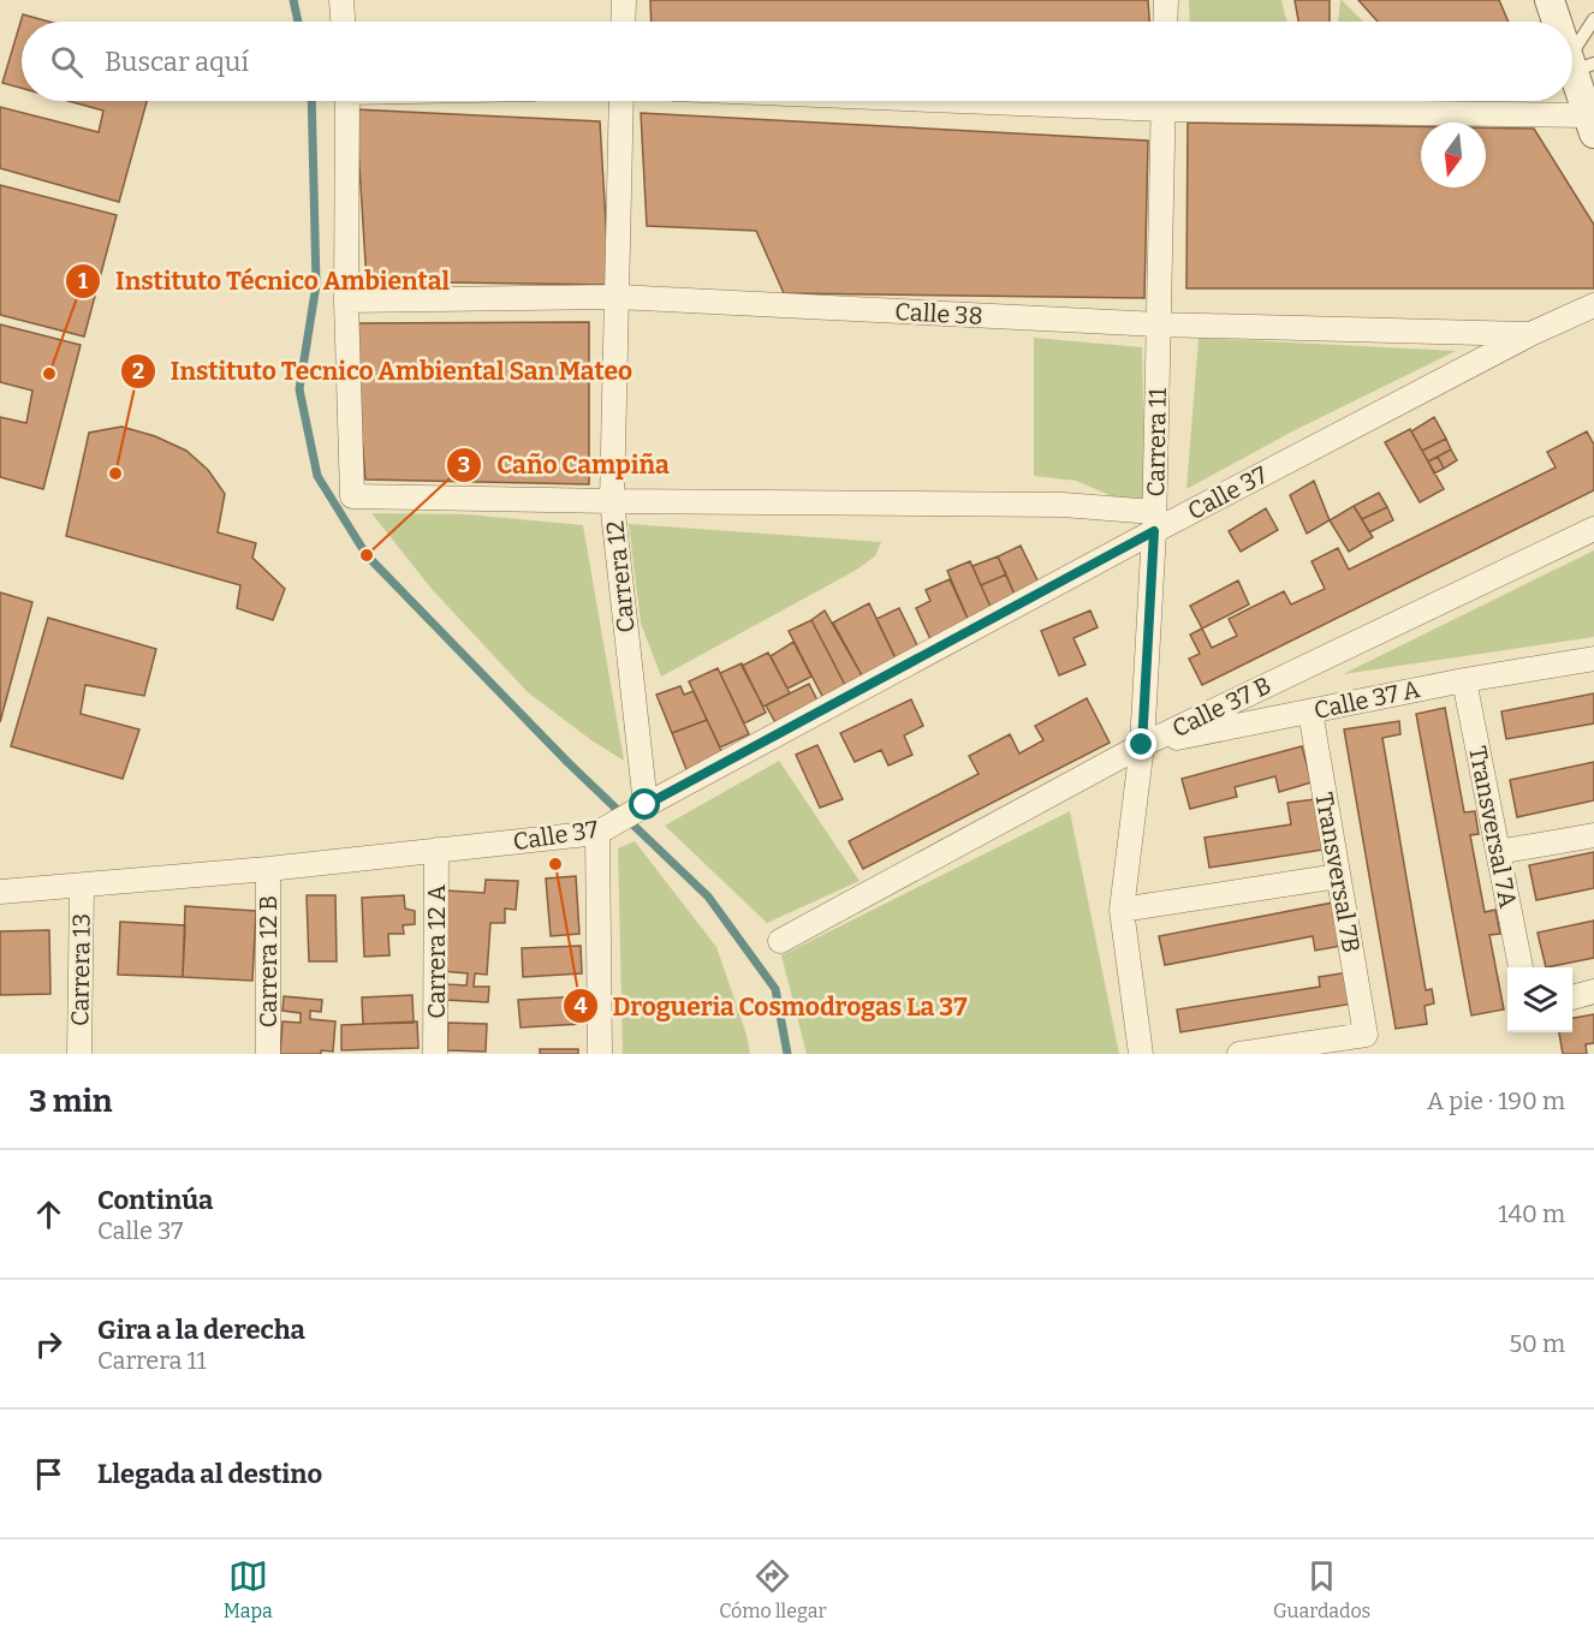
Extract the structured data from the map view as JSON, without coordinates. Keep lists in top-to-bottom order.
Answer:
{
  "streets": {
    "street": [
      "Calle 38",
      "Carrera 11",
      "Calle 37",
      "Carrera 12",
      "Calle 37 A",
      "Calle 37 B",
      "Transversal 7A",
      "Transversal 7B",
      "Carrera 12 A",
      "Carrera 12 B",
      "Carrera 13"
    ]
  },
  "crossings": [
    ["Calle 38", "Carrera 11"],
    ["Calle 38", "Calle 37"],
    ["Calle 38", "Carrera 12"],
    ["Carrera 11", "Calle 37"],
    ["Carrera 11", "Calle 37 A"],
    ["Carrera 11", "Calle 37 B"],
    ["Calle 37", "Carrera 12"],
    ["Calle 37", "Carrera 12 A"],
    ["Calle 37", "Carrera 12 B"],
    ["Calle 37", "Carrera 13"],
    ["Calle 37 A", "Calle 37 B"],
    ["Calle 37 A", "Transversal 7A"],
    ["Calle 37 A", "Transversal 7B"]
  ],
  "places": [
    "Instituto Técnico Ambiental",
    "Instituto Tecnico Ambiental San Mateo",
    "Caño Campiña",
    "Drogueria Cosmodrogas La 37"
  ],
  "north": "bottom",
  "page": {
    "search": "Buscar aquí",
    "heading": ["3 min", "A pie · 190 m"],
    "list": [
      ["Continúa", "Calle 37", "140 m"],
      ["Gira a la derecha", "Carrera 11", "50 m"],
      "Llegada al destino"
    ],
    "nav": ["Mapa", "Cómo llegar", "Guardados"]
  }
}
